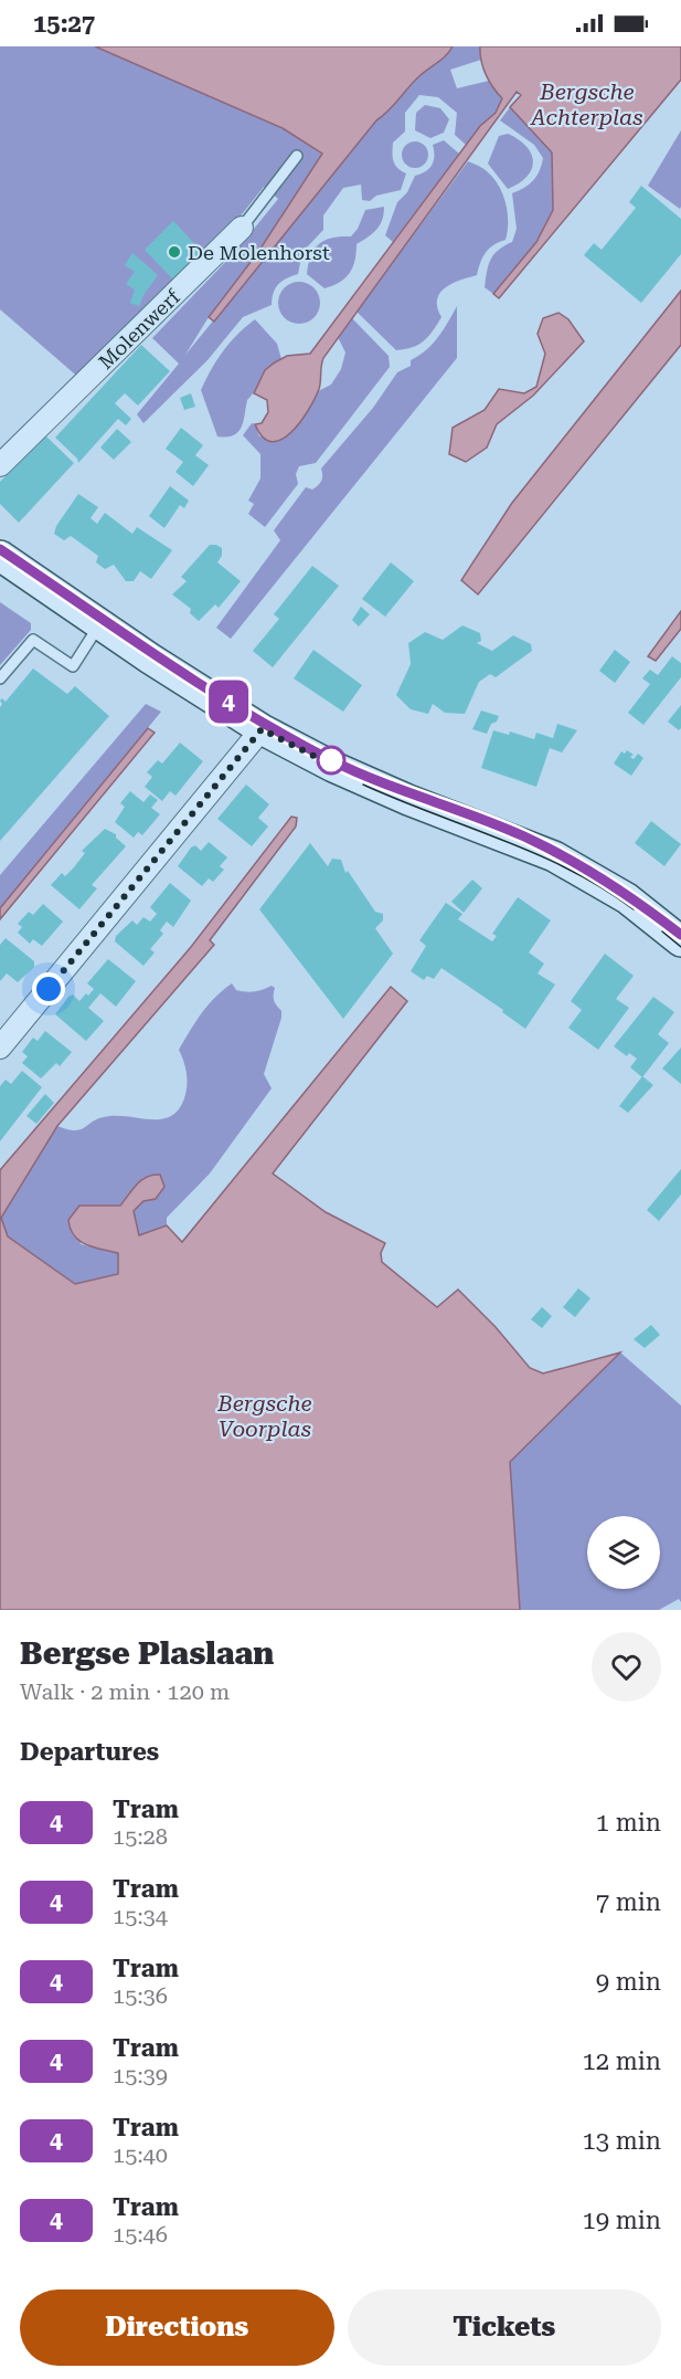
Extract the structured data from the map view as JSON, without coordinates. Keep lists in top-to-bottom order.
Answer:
{
  "streets": {
    "street": ["Molenwerf"]
  },
  "water": ["Bergsche Achterplas", "Bergsche Voorplas"],
  "places": ["De Molenhorst"],
  "lines": ["tram line 4"],
  "page": {
    "status": "15:27",
    "on_map": "4",
    "heading": [
      ["Bergse Plaslaan", "Walk · 2 min · 120 m"],
      "Departures"
    ],
    "list": [
      {
        "mark": "4",
        "name": "Tram",
        "note": "15:28",
        "value": "1 min"
      },
      {
        "mark": "4",
        "name": "Tram",
        "note": "15:34",
        "value": "7 min"
      },
      {
        "mark": "4",
        "name": "Tram",
        "note": "15:36",
        "value": "9 min"
      },
      {
        "mark": "4",
        "name": "Tram",
        "note": "15:39",
        "value": "12 min"
      },
      {
        "mark": "4",
        "name": "Tram",
        "note": "15:40",
        "value": "13 min"
      },
      {
        "mark": "4",
        "name": "Tram",
        "note": "15:46",
        "value": "19 min"
      }
    ],
    "buttons": ["Directions", "Tickets"]
  }
}
